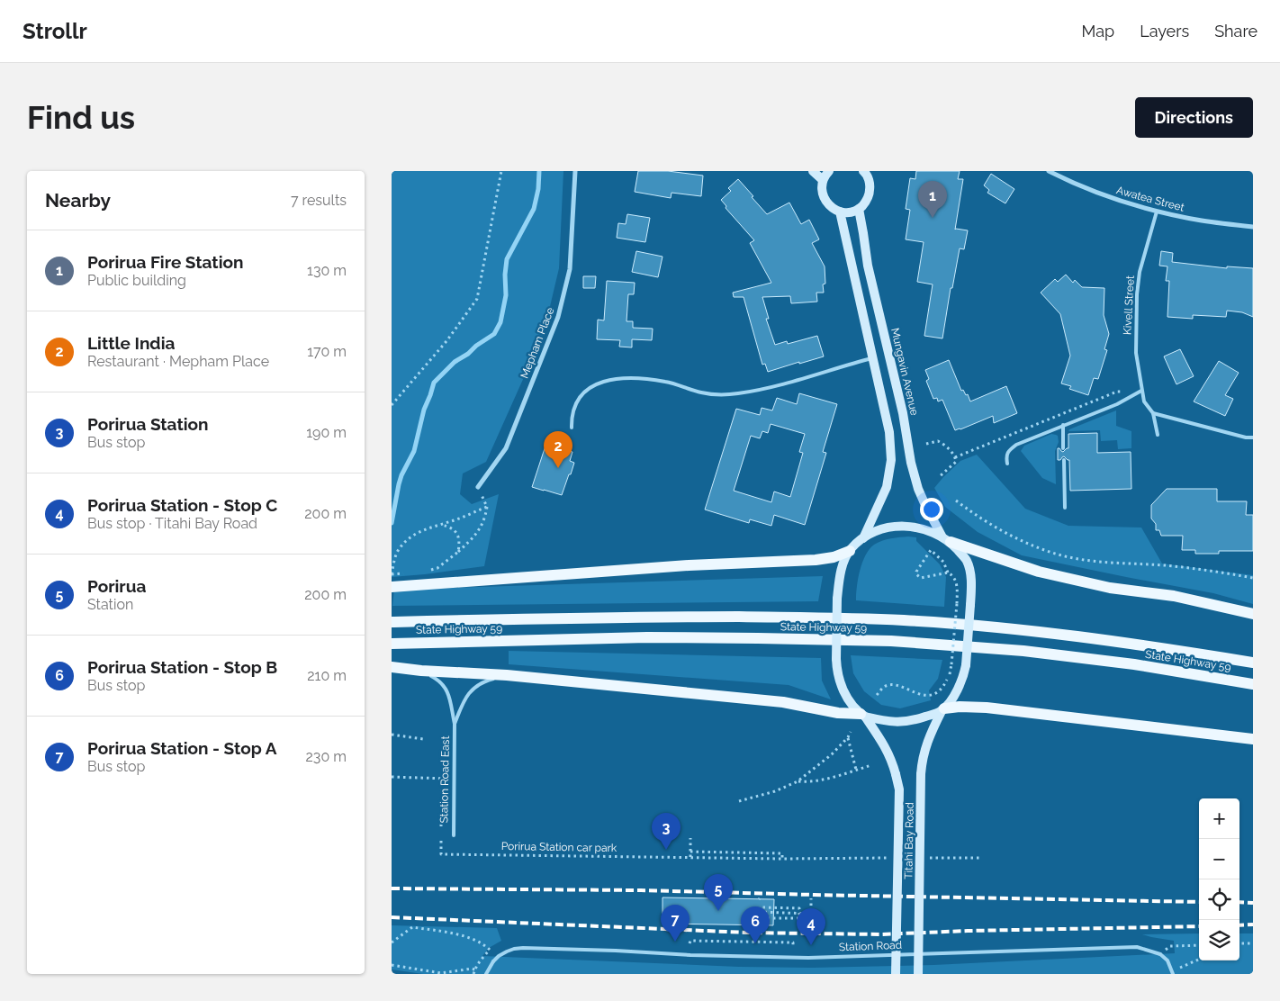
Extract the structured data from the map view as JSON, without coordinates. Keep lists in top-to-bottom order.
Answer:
{
  "streets": {
    "main road": ["Mungavin Avenue", "State Highway 59", "Titahi Bay Road"],
    "street": ["Awatea Street", "Mepham Place"],
    "lane": ["Kivell Street", "Station Road East", "Station Road"],
    "path": ["Porirua Station car park"]
  },
  "crossings": [
    ["Awatea Street", "Kivell Street"],
    ["Mungavin Avenue", "Titahi Bay Road"]
  ],
  "page": {
    "header": "Strollr",
    "nav": ["Map", "Layers", "Share"],
    "buttons": "Directions",
    "title": "Find us",
    "heading": ["Nearby", "7 results"],
    "pins": [
      "1",
      "2",
      "3",
      "5",
      "7",
      "6",
      "4"
    ],
    "list": [
      {
        "mark": "1",
        "name": "Porirua Fire Station",
        "note": "Public building",
        "value": "130 m"
      },
      {
        "mark": "2",
        "name": "Little India",
        "note": "Restaurant · Mepham Place",
        "value": "170 m"
      },
      {
        "mark": "3",
        "name": "Porirua Station",
        "note": "Bus stop",
        "value": "190 m"
      },
      {
        "mark": "4",
        "name": "Porirua Station - Stop C",
        "note": "Bus stop · Titahi Bay Road",
        "value": "200 m"
      },
      {
        "mark": "5",
        "name": "Porirua",
        "note": "Station",
        "value": "200 m"
      },
      {
        "mark": "6",
        "name": "Porirua Station - Stop B",
        "note": "Bus stop",
        "value": "210 m"
      },
      {
        "mark": "7",
        "name": "Porirua Station - Stop A",
        "note": "Bus stop",
        "value": "230 m"
      }
    ],
    "map_buttons": ["+", "−"]
  }
}
